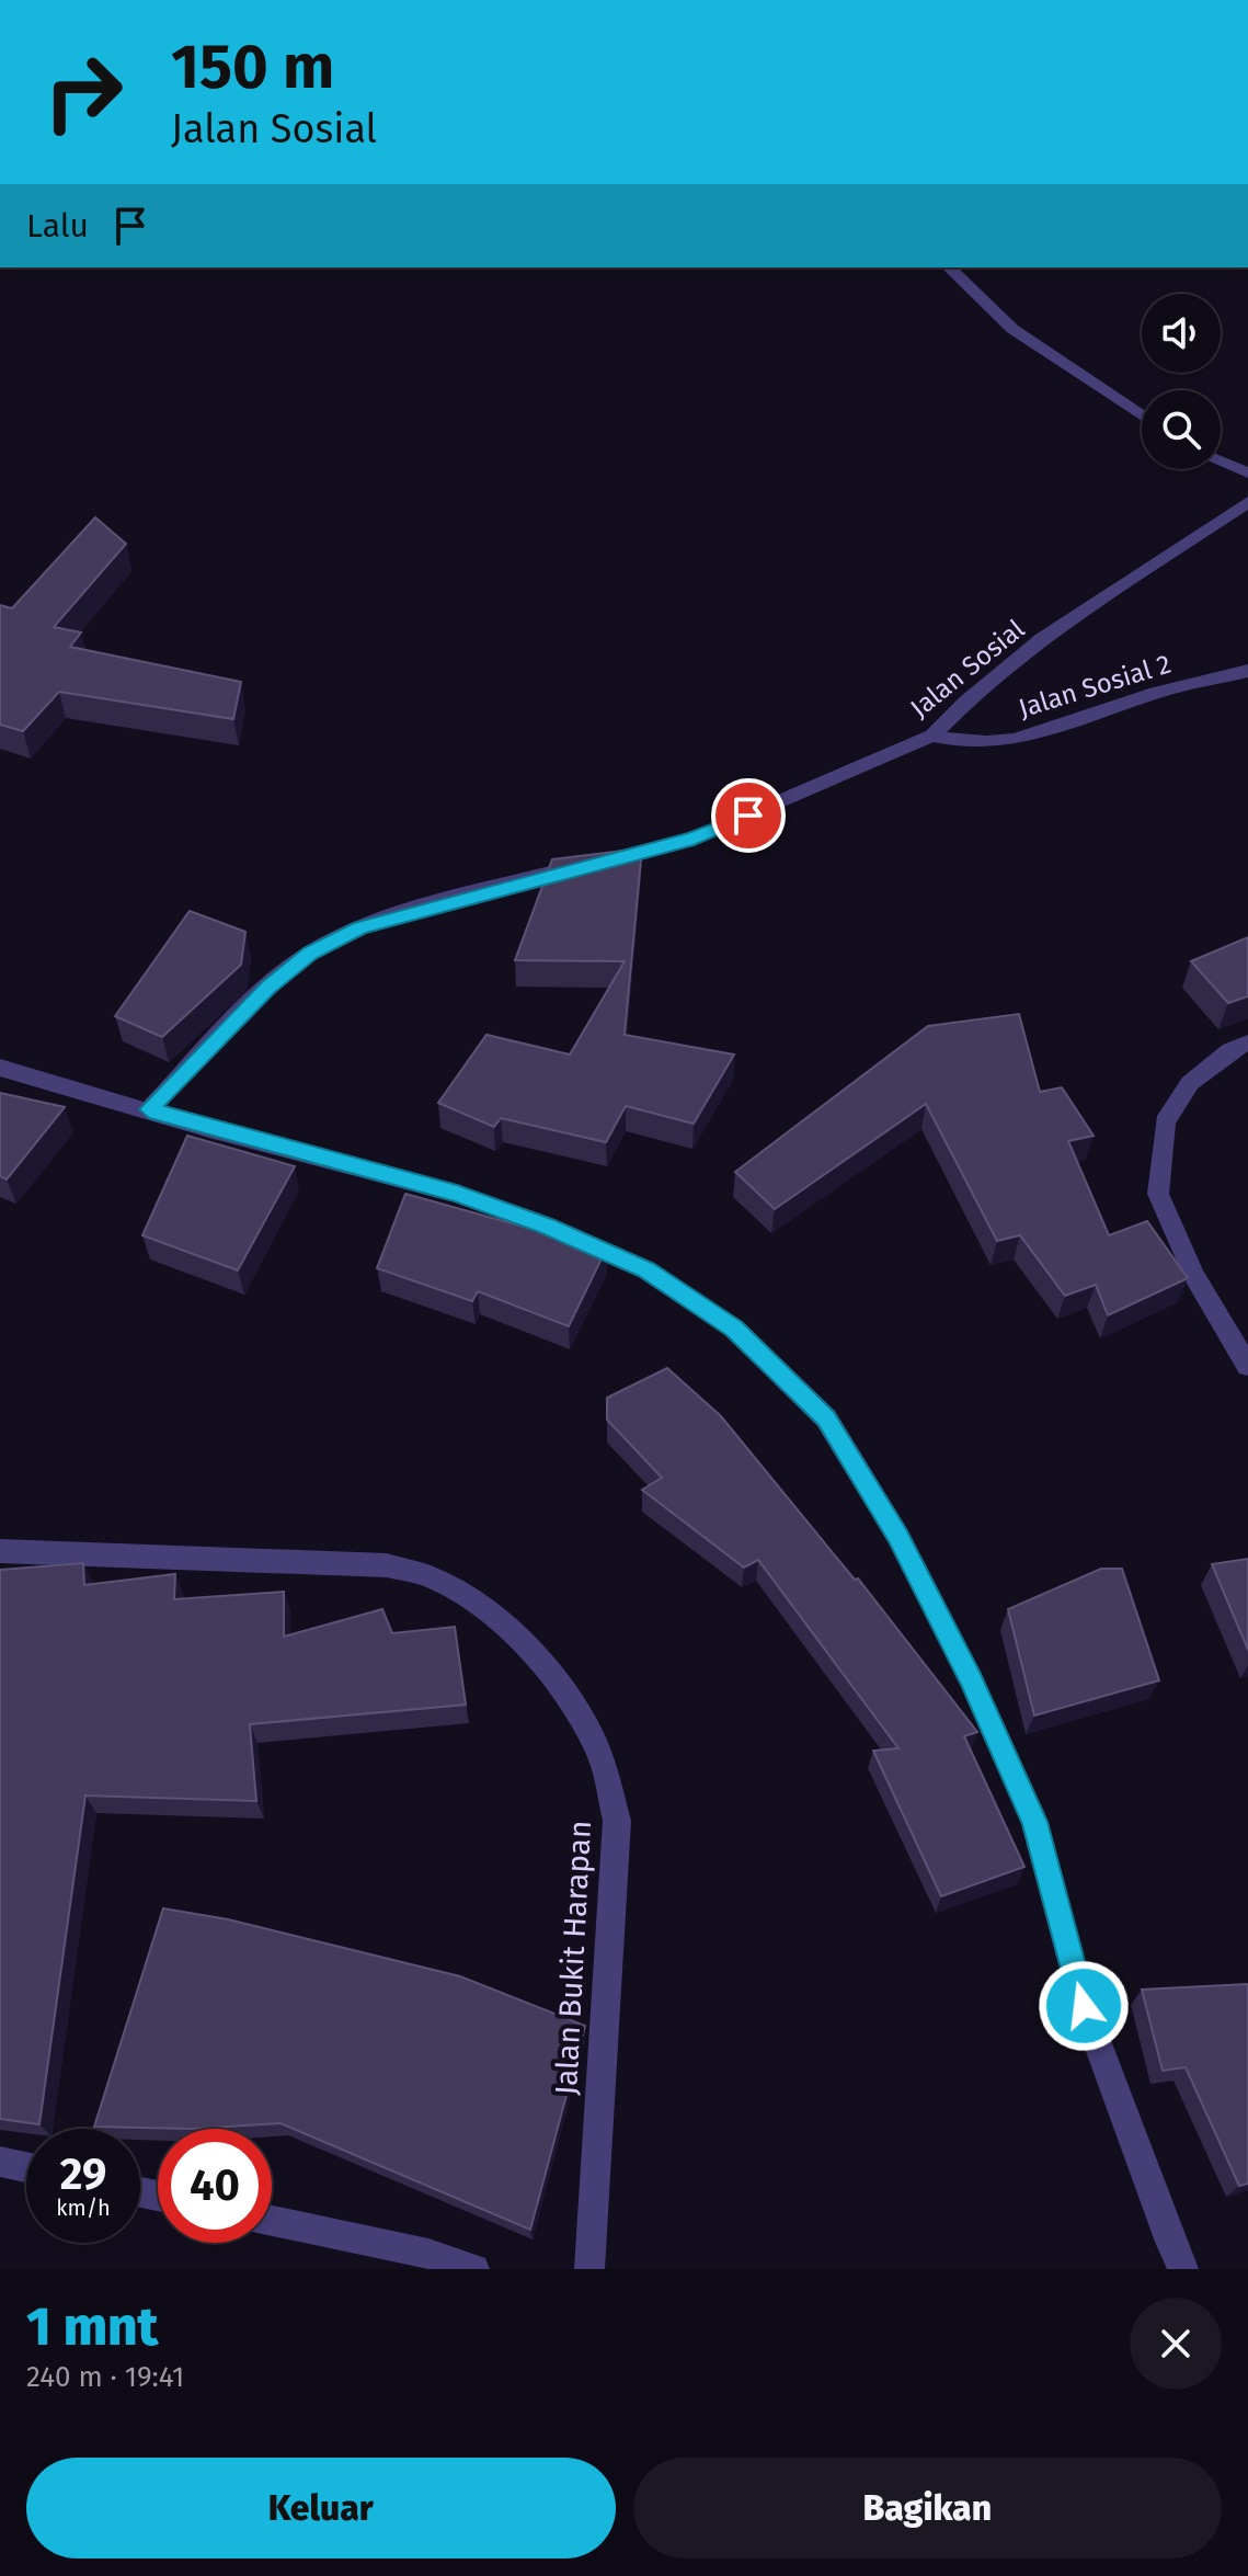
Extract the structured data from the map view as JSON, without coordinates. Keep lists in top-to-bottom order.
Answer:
{
  "streets": {
    "street": ["Jalan Sosial", "Jalan Sosial 2", "Jalan Bukit Harapan"]
  },
  "crossings": [
    ["Jalan Sosial", "Jalan Sosial 2"]
  ],
  "page": {
    "turn": ["150 m", "Jalan Sosial"],
    "then": "Lalu",
    "speed": "29 km/h",
    "limit": "40",
    "heading": ["1 mnt", "240 m · 19:41"],
    "buttons": ["Keluar", "Bagikan"]
  }
}
